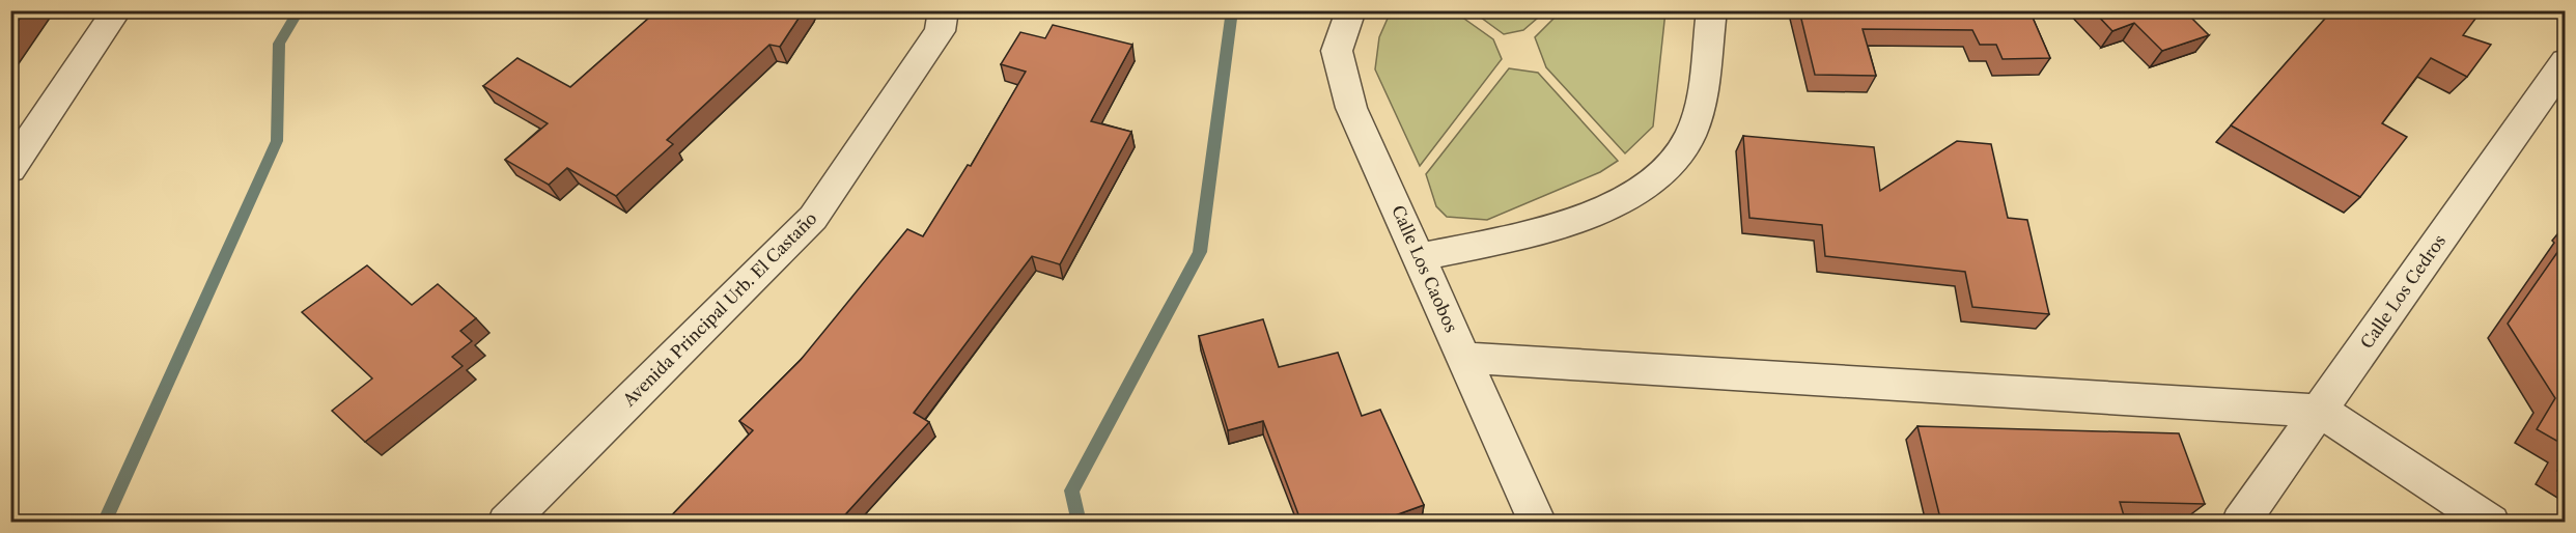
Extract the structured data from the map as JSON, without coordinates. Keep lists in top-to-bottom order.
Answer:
{
  "streets": {
    "street": ["Calle Los Caobos", "Calle Los Cedros", "Avenida Principal Urb. El Castaño"]
  }
}
